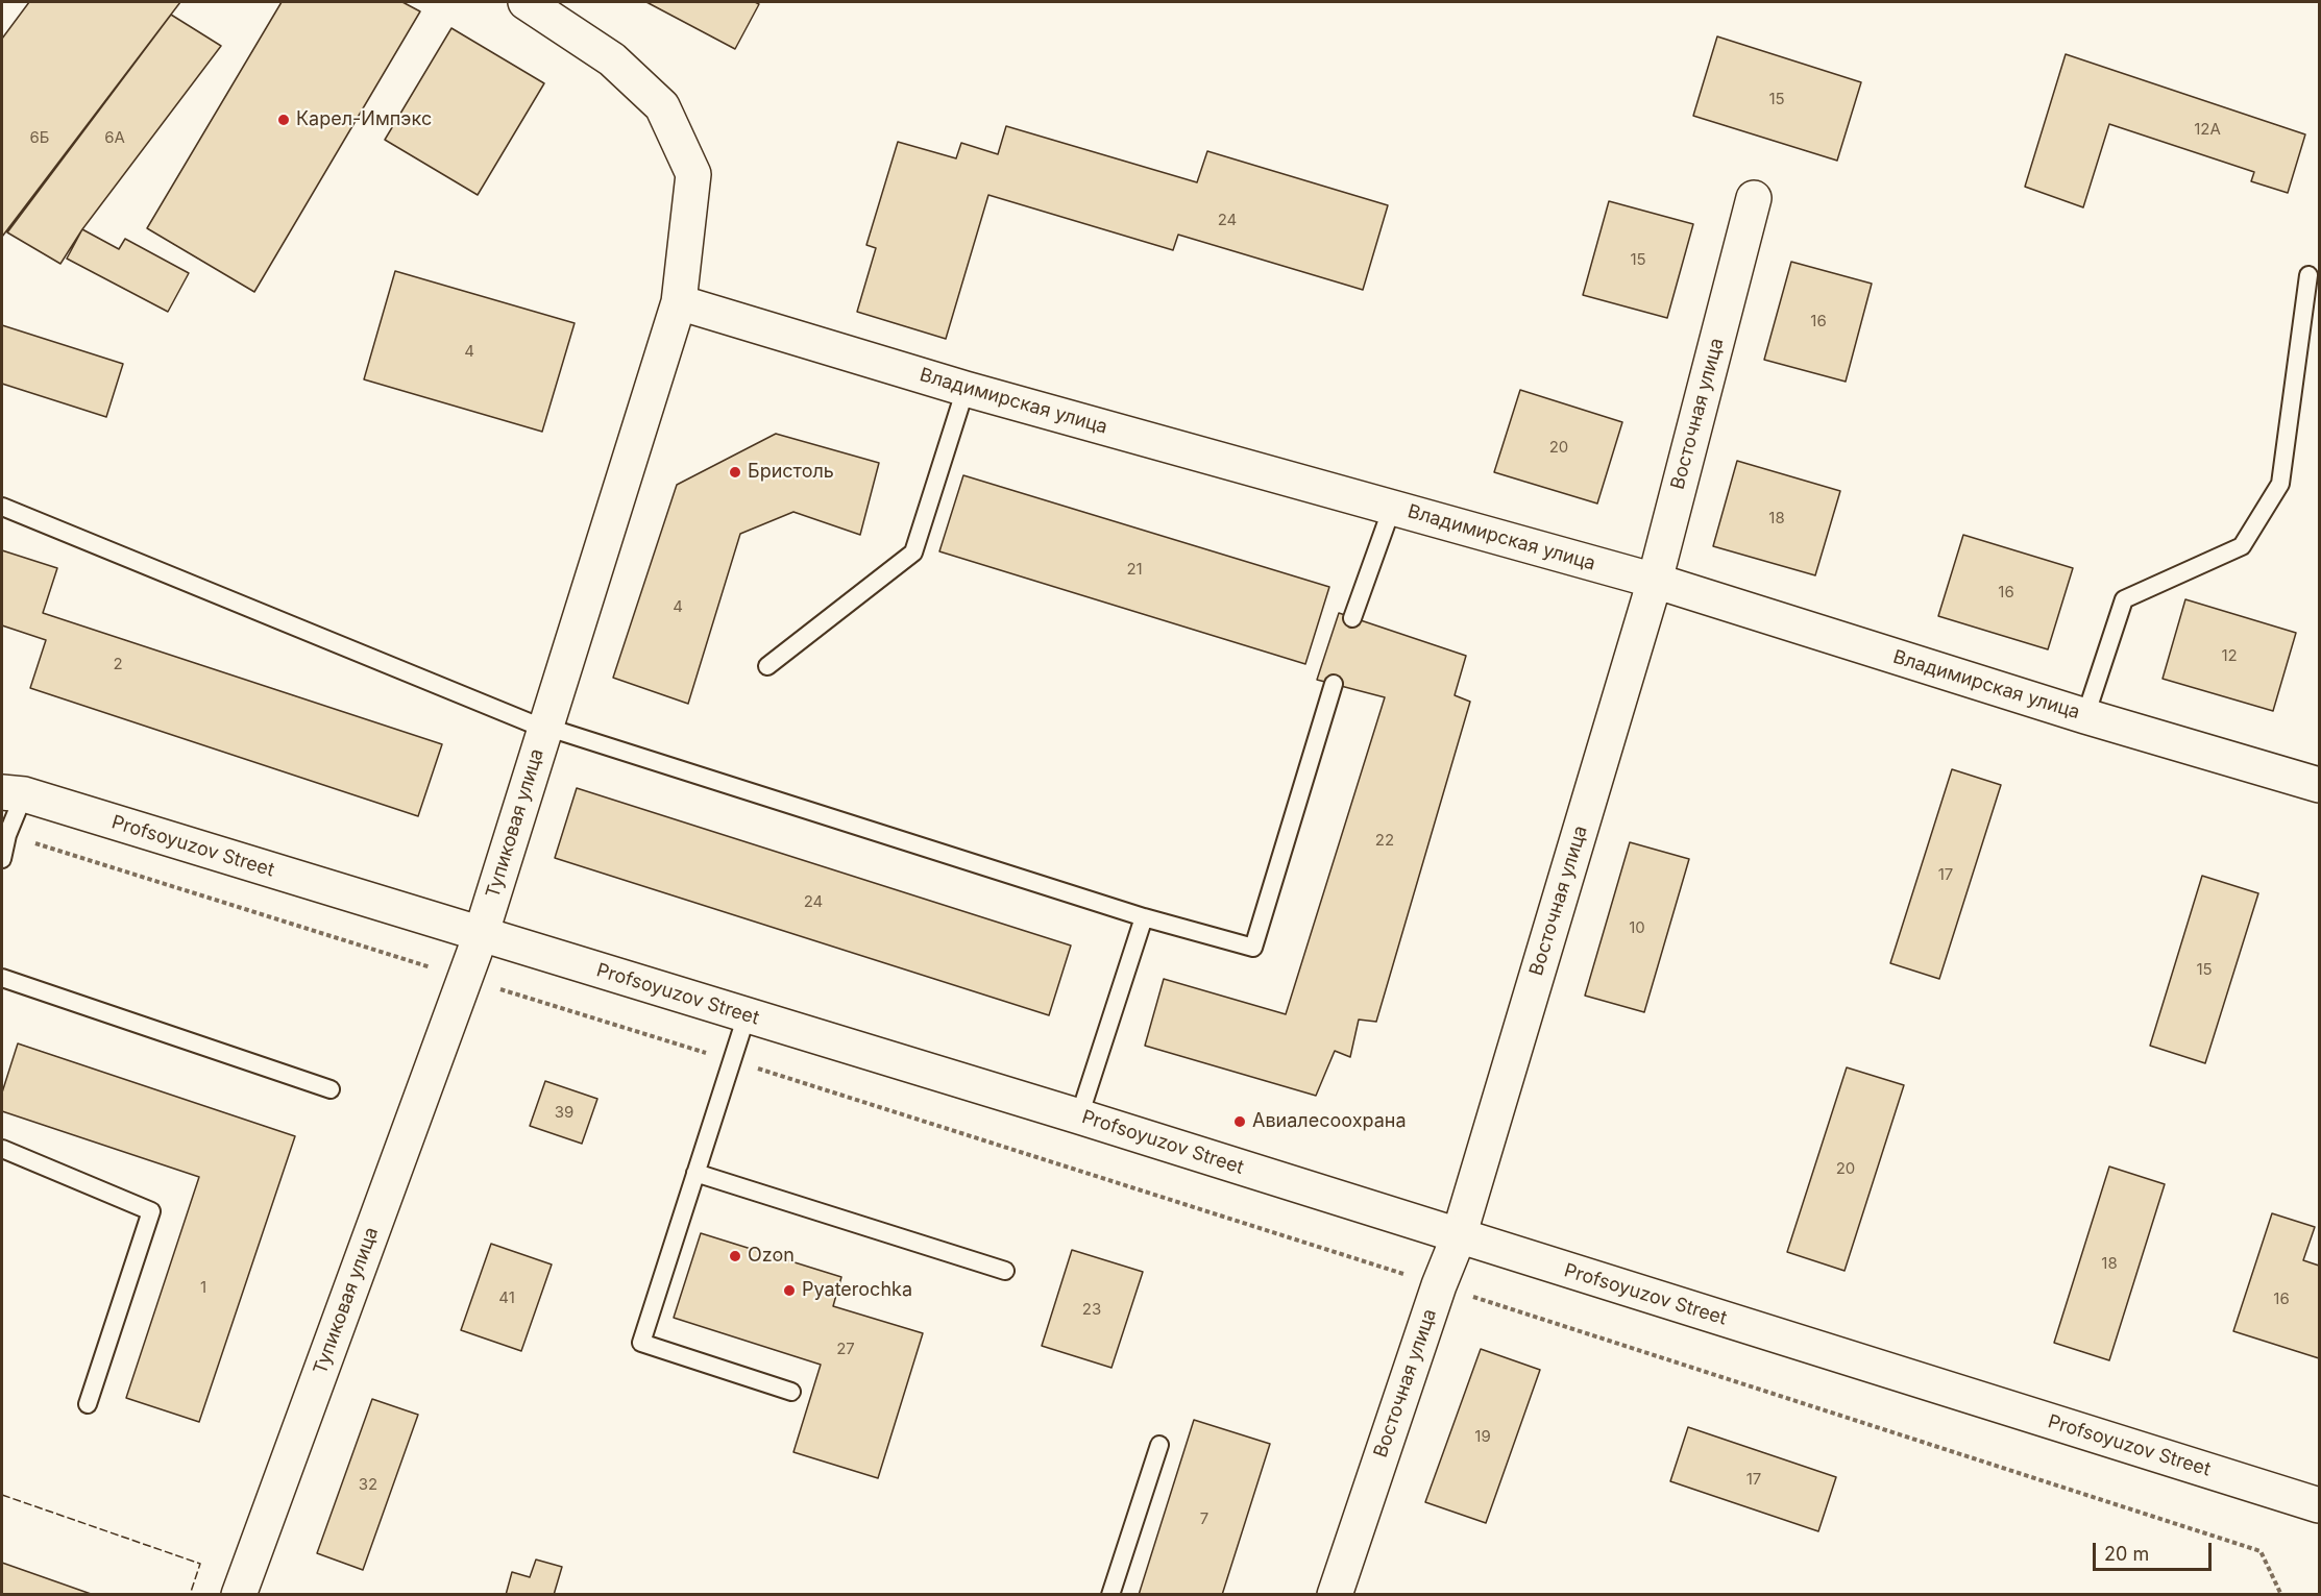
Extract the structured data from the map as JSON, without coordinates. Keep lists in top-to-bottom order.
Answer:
{
  "streets": {
    "street": [
      "Владимирская улица",
      "Восточная улица",
      "Тупиковая улица",
      "Profsoyuzov Street"
    ]
  },
  "crossings": [
    ["Владимирская улица", "Восточная улица"],
    ["Владимирская улица", "Тупиковая улица"],
    ["Восточная улица", "Profsoyuzov Street"],
    ["Тупиковая улица", "Profsoyuzov Street"]
  ],
  "places": [
    "Карел-Импэкс",
    "Бристоль",
    "Авиалесоохрана",
    "Ozon",
    "Pyaterochka"
  ],
  "house_numbers": [
    "15",
    "12А",
    "6Б",
    "6А",
    "24",
    "15",
    "16",
    "4",
    "20",
    "18",
    "21",
    "16",
    "4",
    "12",
    "2",
    "22",
    "17",
    "24",
    "10",
    "15",
    "39",
    "20",
    "18",
    "1",
    "41",
    "16",
    "23",
    "27",
    "19",
    "17",
    "32",
    "7"
  ],
  "scale_bar": "20 m"
}
